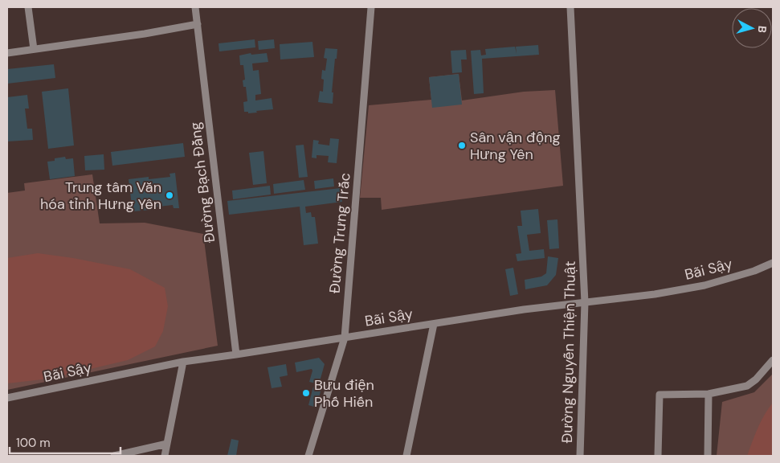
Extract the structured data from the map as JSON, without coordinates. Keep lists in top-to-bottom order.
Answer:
{
  "streets": {
    "street": [
      "Đường Bạch Đằng",
      "Đường Trưng Trắc",
      "Bãi Sậy",
      "Đường Nguyễn Thiện Thuật"
    ]
  },
  "crossings": [
    ["Đường Bạch Đằng", "Bãi Sậy"],
    ["Đường Trưng Trắc", "Bãi Sậy"],
    ["Bãi Sậy", "Đường Nguyễn Thiện Thuật"]
  ],
  "places": ["Sân vận động Hưng Yên", "Trung tâm Văn hóa tỉnh Hưng Yên", "Bưu điện Phố Hiến"],
  "scale_bar": "100 m",
  "north": "right"
}
